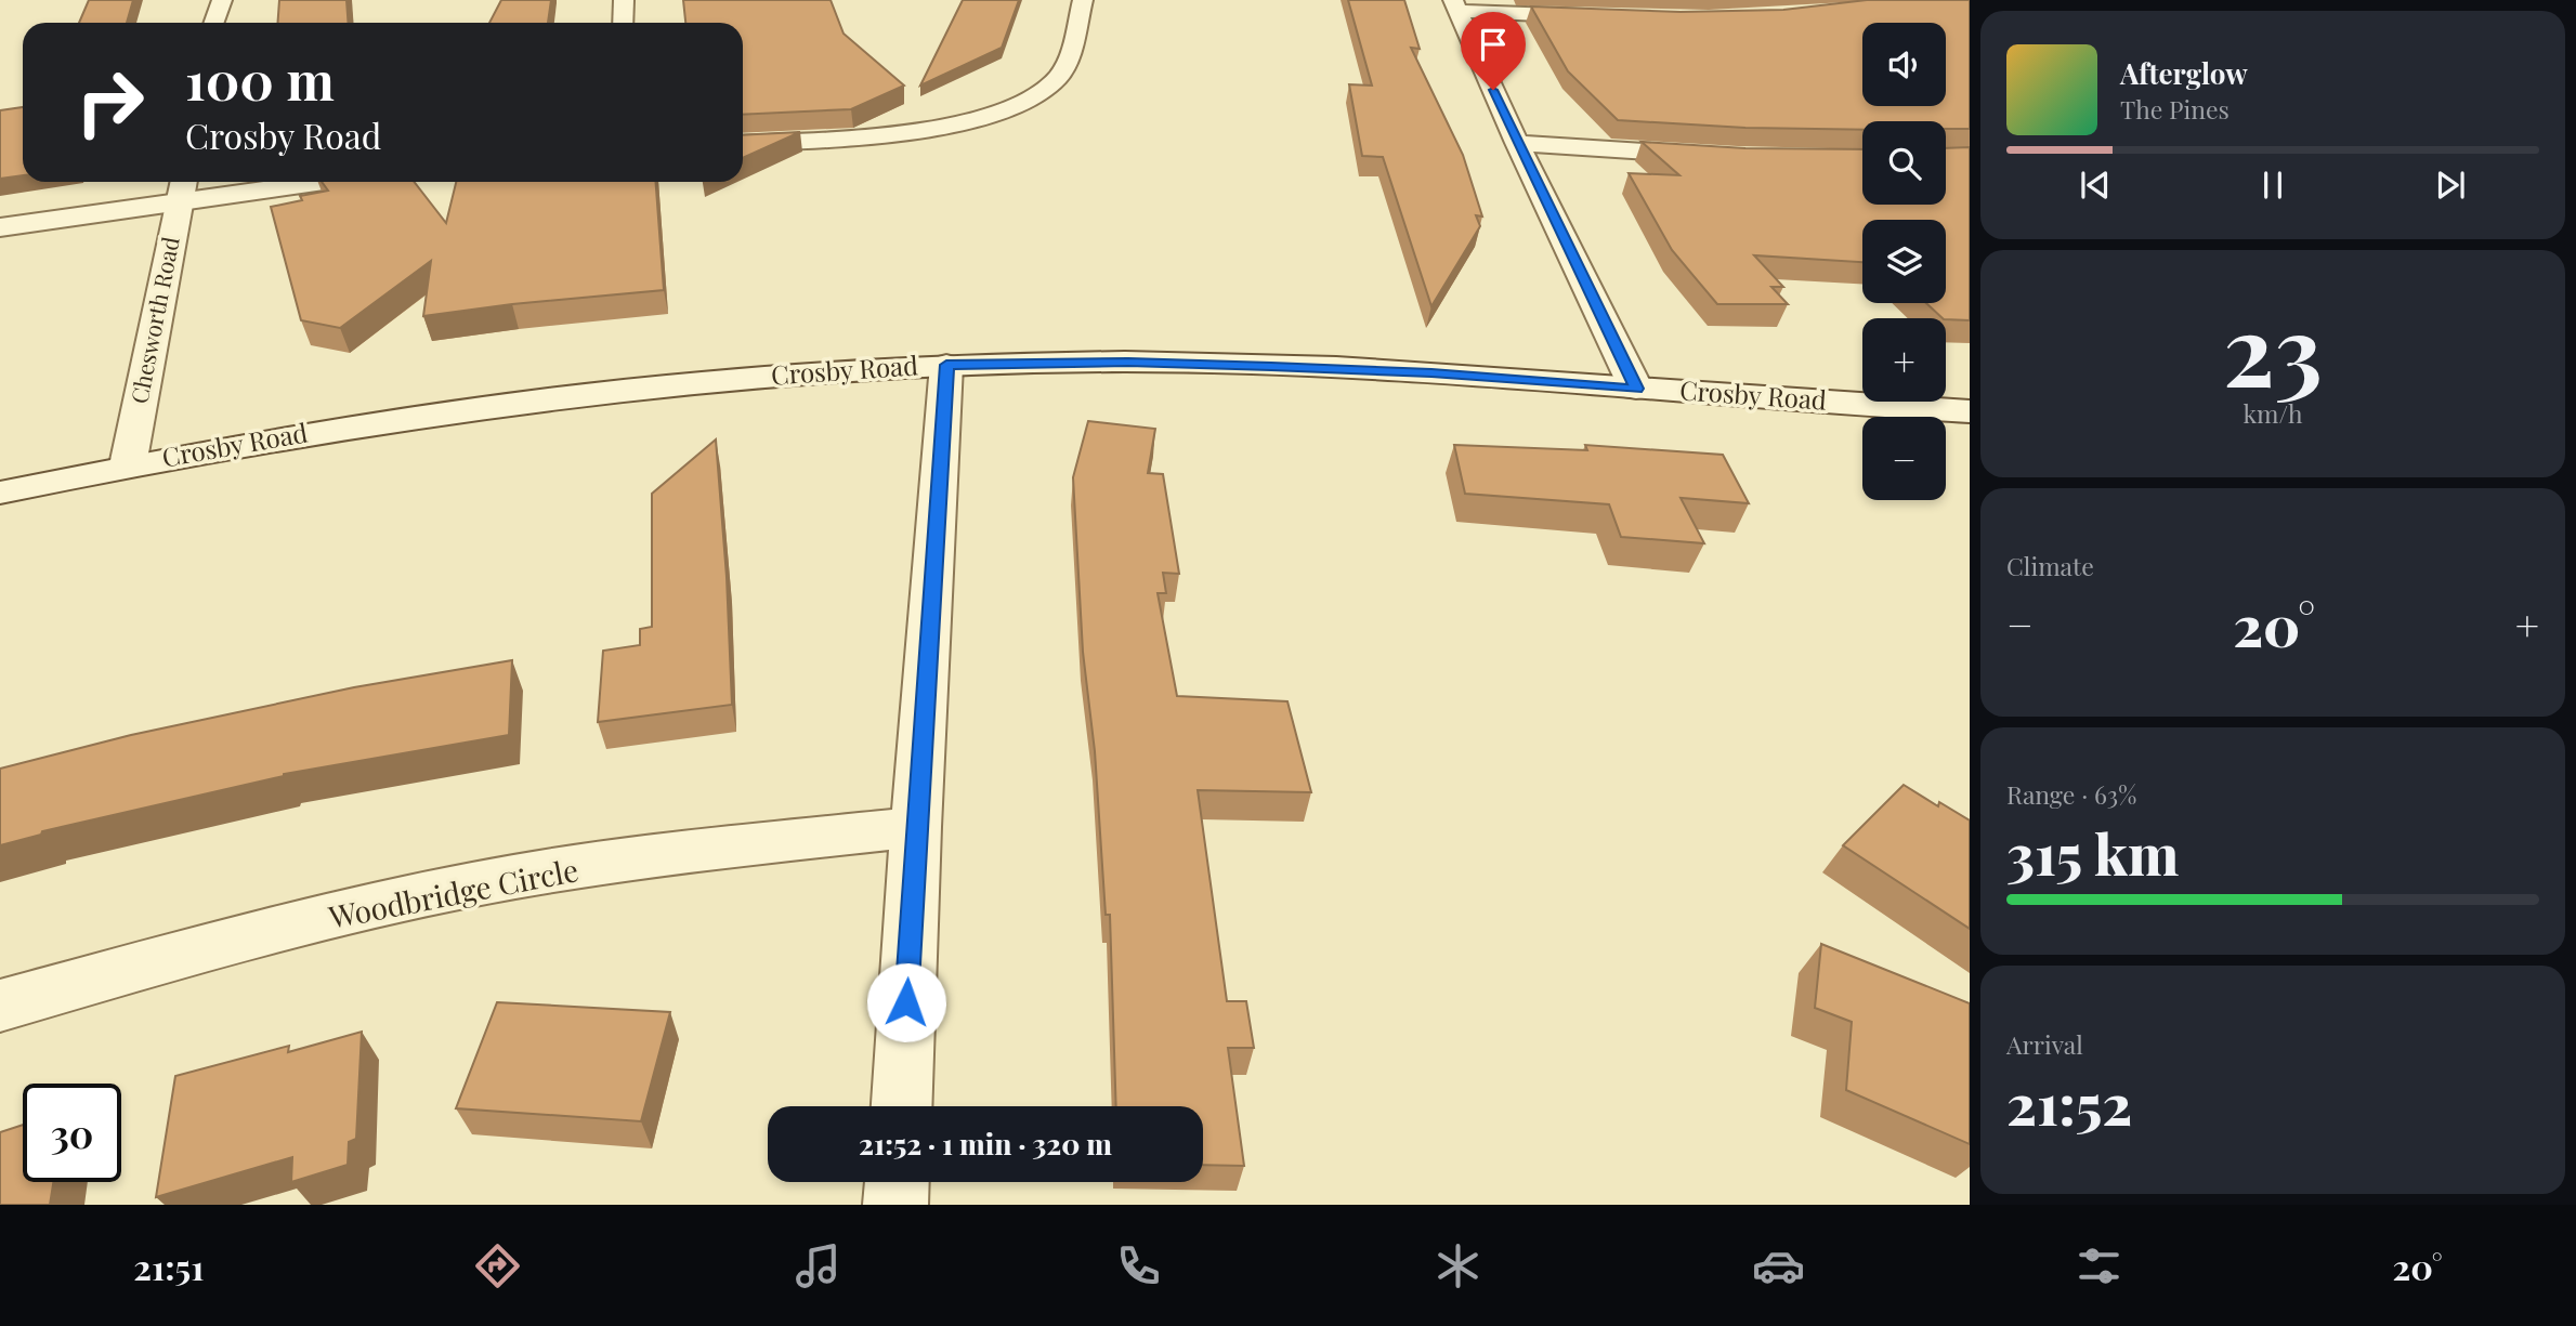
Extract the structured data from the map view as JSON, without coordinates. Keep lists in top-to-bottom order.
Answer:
{
  "streets": {
    "street": ["Chesworth Road", "Crosby Road", "Woodbridge Circle"]
  },
  "crossings": [
    ["Chesworth Road", "Crosby Road"]
  ],
  "page": {
    "map_buttons": ["+", "−"],
    "turn": ["100 m", "Crosby Road"],
    "song": ["Afterglow", "The Pines"],
    "tile": [
      ["23", "km/h"],
      "Climate",
      ["Range · 63%", "315 km"],
      ["Arrival", "21:52"]
    ],
    "heat": ["−", "20°", "+"],
    "limit": "30",
    "trip": "21:52 · 1 min · 320 m",
    "tabs": ["21:51", "20°"]
  }
}
